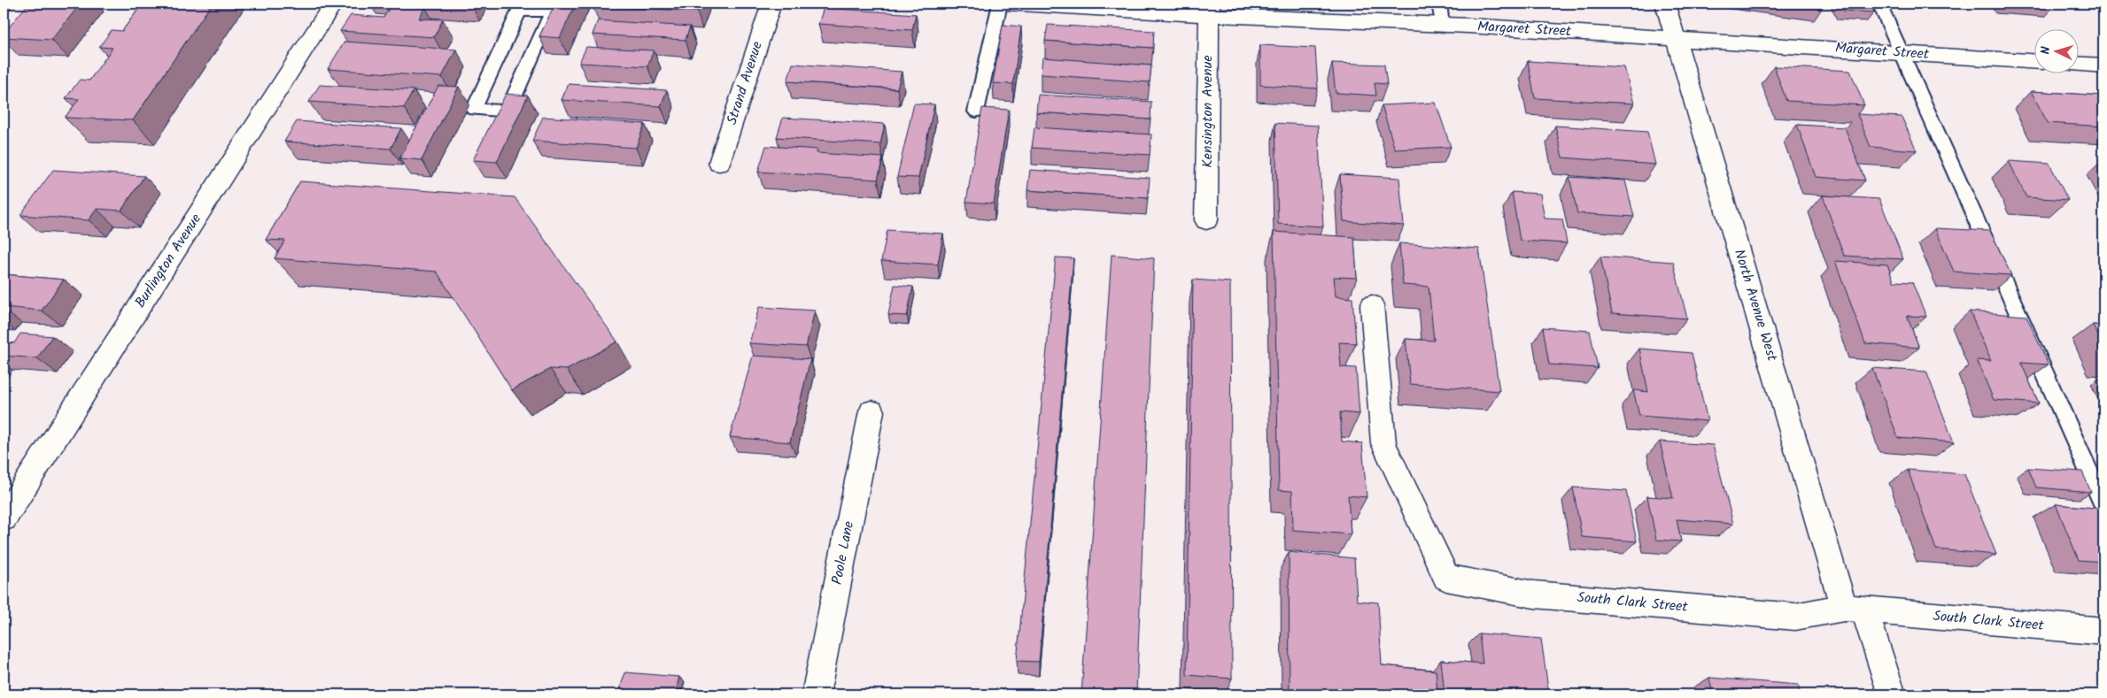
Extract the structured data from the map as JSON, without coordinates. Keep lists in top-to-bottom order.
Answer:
{
  "streets": {
    "street": [
      "Margaret Street",
      "Strand Avenue",
      "Kensington Avenue",
      "Burlington Avenue",
      "North Avenue West",
      "Poole Lane",
      "South Clark Street"
    ]
  },
  "crossings": [
    ["Margaret Street", "Kensington Avenue"],
    ["Margaret Street", "North Avenue West"],
    ["North Avenue West", "South Clark Street"]
  ],
  "north": "left"
}
